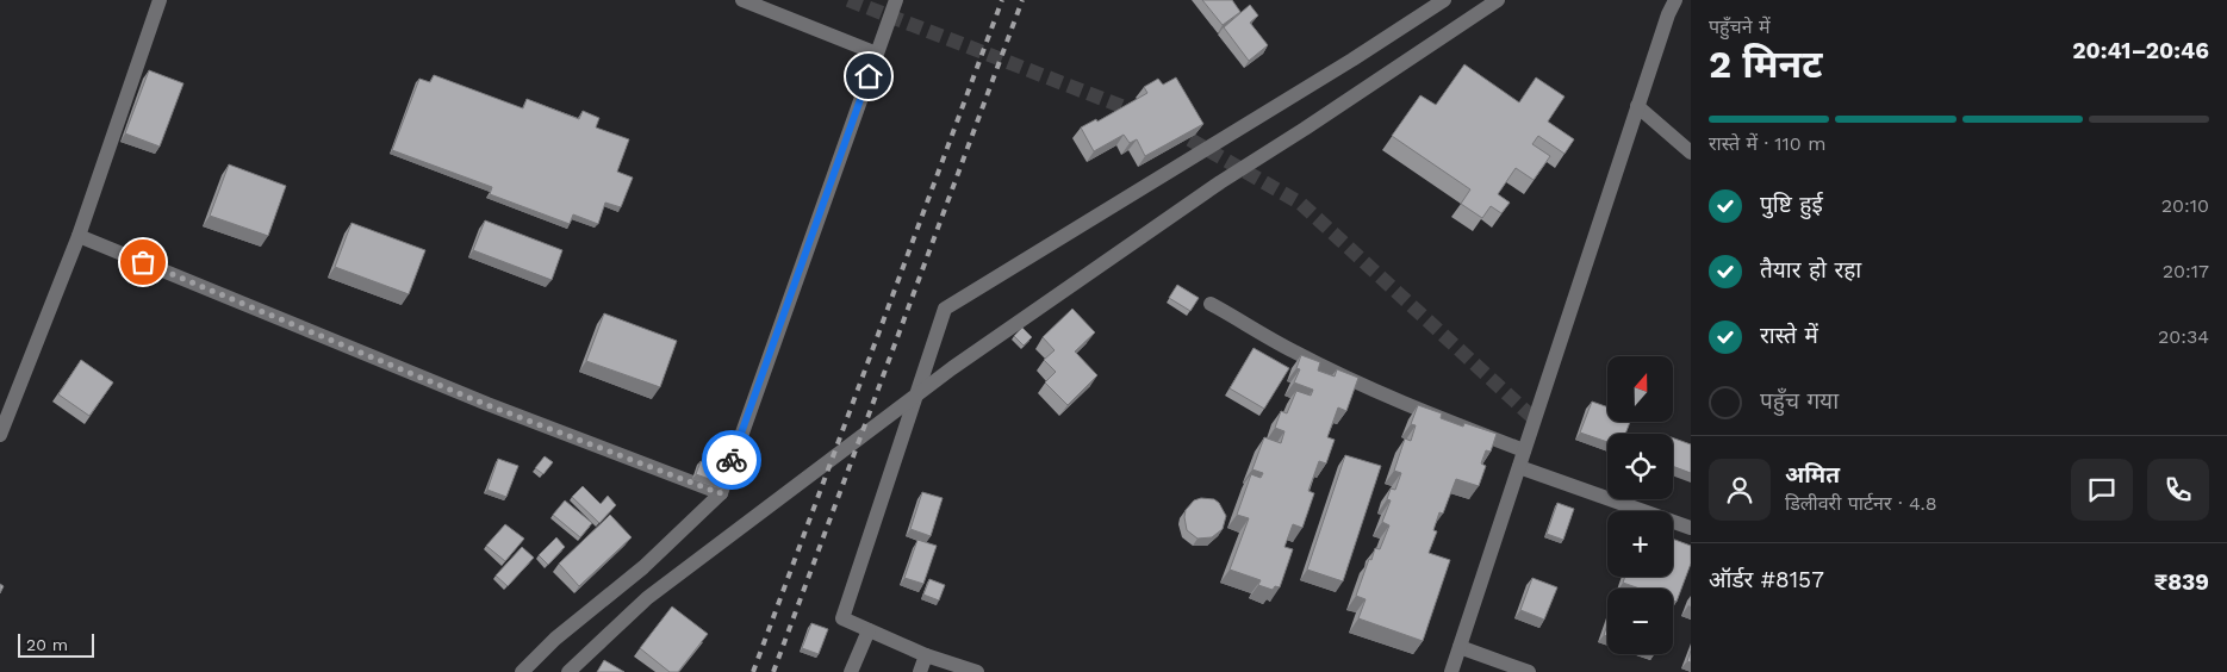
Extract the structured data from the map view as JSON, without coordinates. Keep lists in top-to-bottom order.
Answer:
{
  "scale_bar": "20 m",
  "north": "top",
  "page": {
    "heading": ["2 मिनट", "पहुँचने में", "20:41–20:46"],
    "panel": [
      "अमित",
      "डिलीवरी पार्टनर · 4.8",
      "ऑर्डर #8157",
      "₹839"
    ],
    "bar": "रास्ते में · 110 m",
    "list": [
      ["पुष्टि हुई", "20:10"],
      ["तैयार हो रहा", "20:17"],
      ["रास्ते में", "20:34"],
      "पहुँच गया"
    ],
    "map_buttons": ["+", "−"],
    "scale": "20 m"
  }
}
